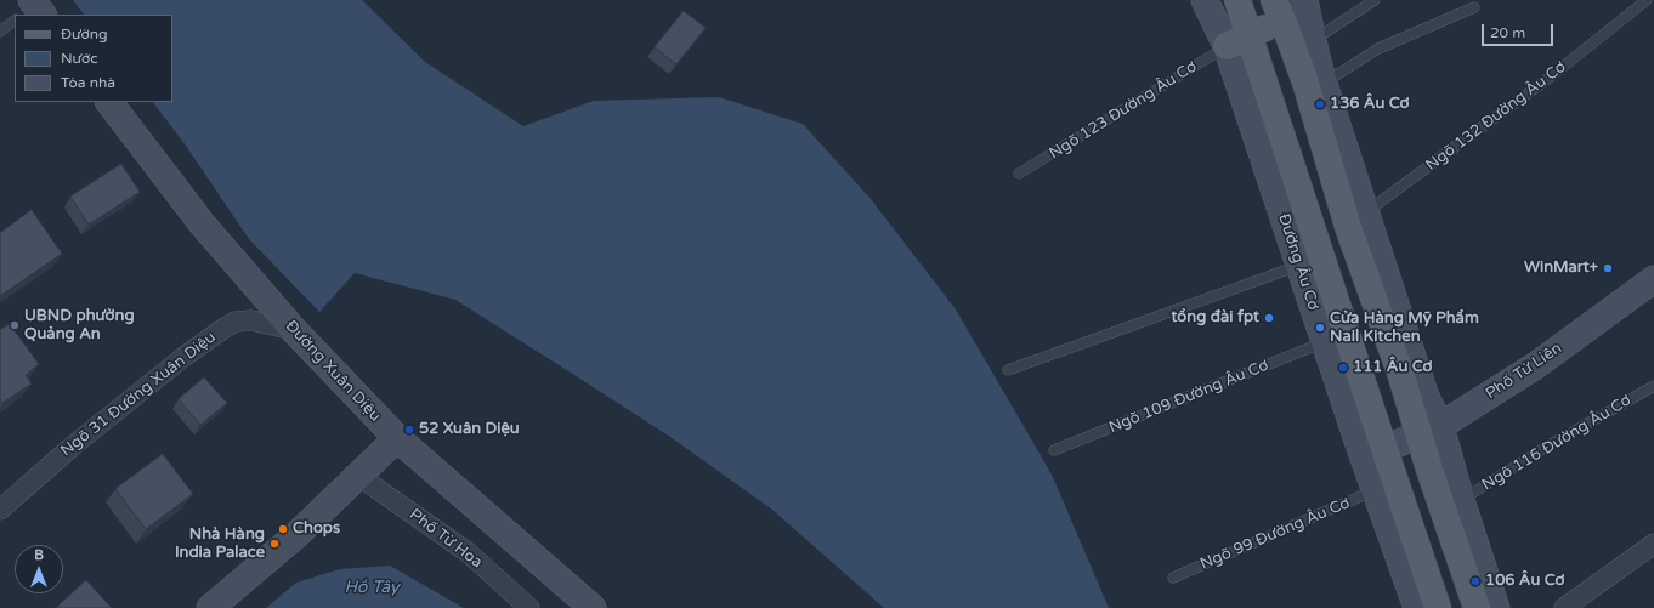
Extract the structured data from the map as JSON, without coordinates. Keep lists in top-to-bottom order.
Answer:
{
  "streets": {
    "main road": ["Đường Âu Cơ"],
    "street": [
      "Đường Xuân Diệu",
      "Phố Tứ Liên",
      "Ngõ 31 Đường Xuân Diệu",
      "Phố Từ Hoa"
    ],
    "lane": [
      "Ngõ 123 Đường Âu Cơ",
      "Ngõ 132 Đường Âu Cơ",
      "Ngõ 109 Đường Âu Cơ",
      "Ngõ 116 Đường Âu Cơ",
      "Ngõ 99 Đường Âu Cơ"
    ]
  },
  "crossings": [
    ["Ngõ 123 Đường Âu Cơ", "Đường Âu Cơ"],
    ["Đường Âu Cơ", "Phố Tứ Liên"],
    ["Đường Âu Cơ", "Ngõ 109 Đường Âu Cơ"],
    ["Đường Âu Cơ", "Ngõ 99 Đường Âu Cơ"],
    ["Đường Xuân Diệu", "Ngõ 31 Đường Xuân Diệu"]
  ],
  "water": ["Hồ Tây"],
  "places": [
    "136 Âu Cơ",
    "WinMart+",
    "tổng đài fpt",
    "UBND phường Quảng An",
    "Cửa Hàng Mỹ Phẩm Nail Kitchen",
    "111 Âu Cơ",
    "52 Xuân Diệu",
    "Chops",
    "Nhà Hàng India Palace",
    "106 Âu Cơ"
  ],
  "legend": ["Đường", "Nước", "Tòa nhà"],
  "scale_bar": "20 m",
  "north": "top"
}
